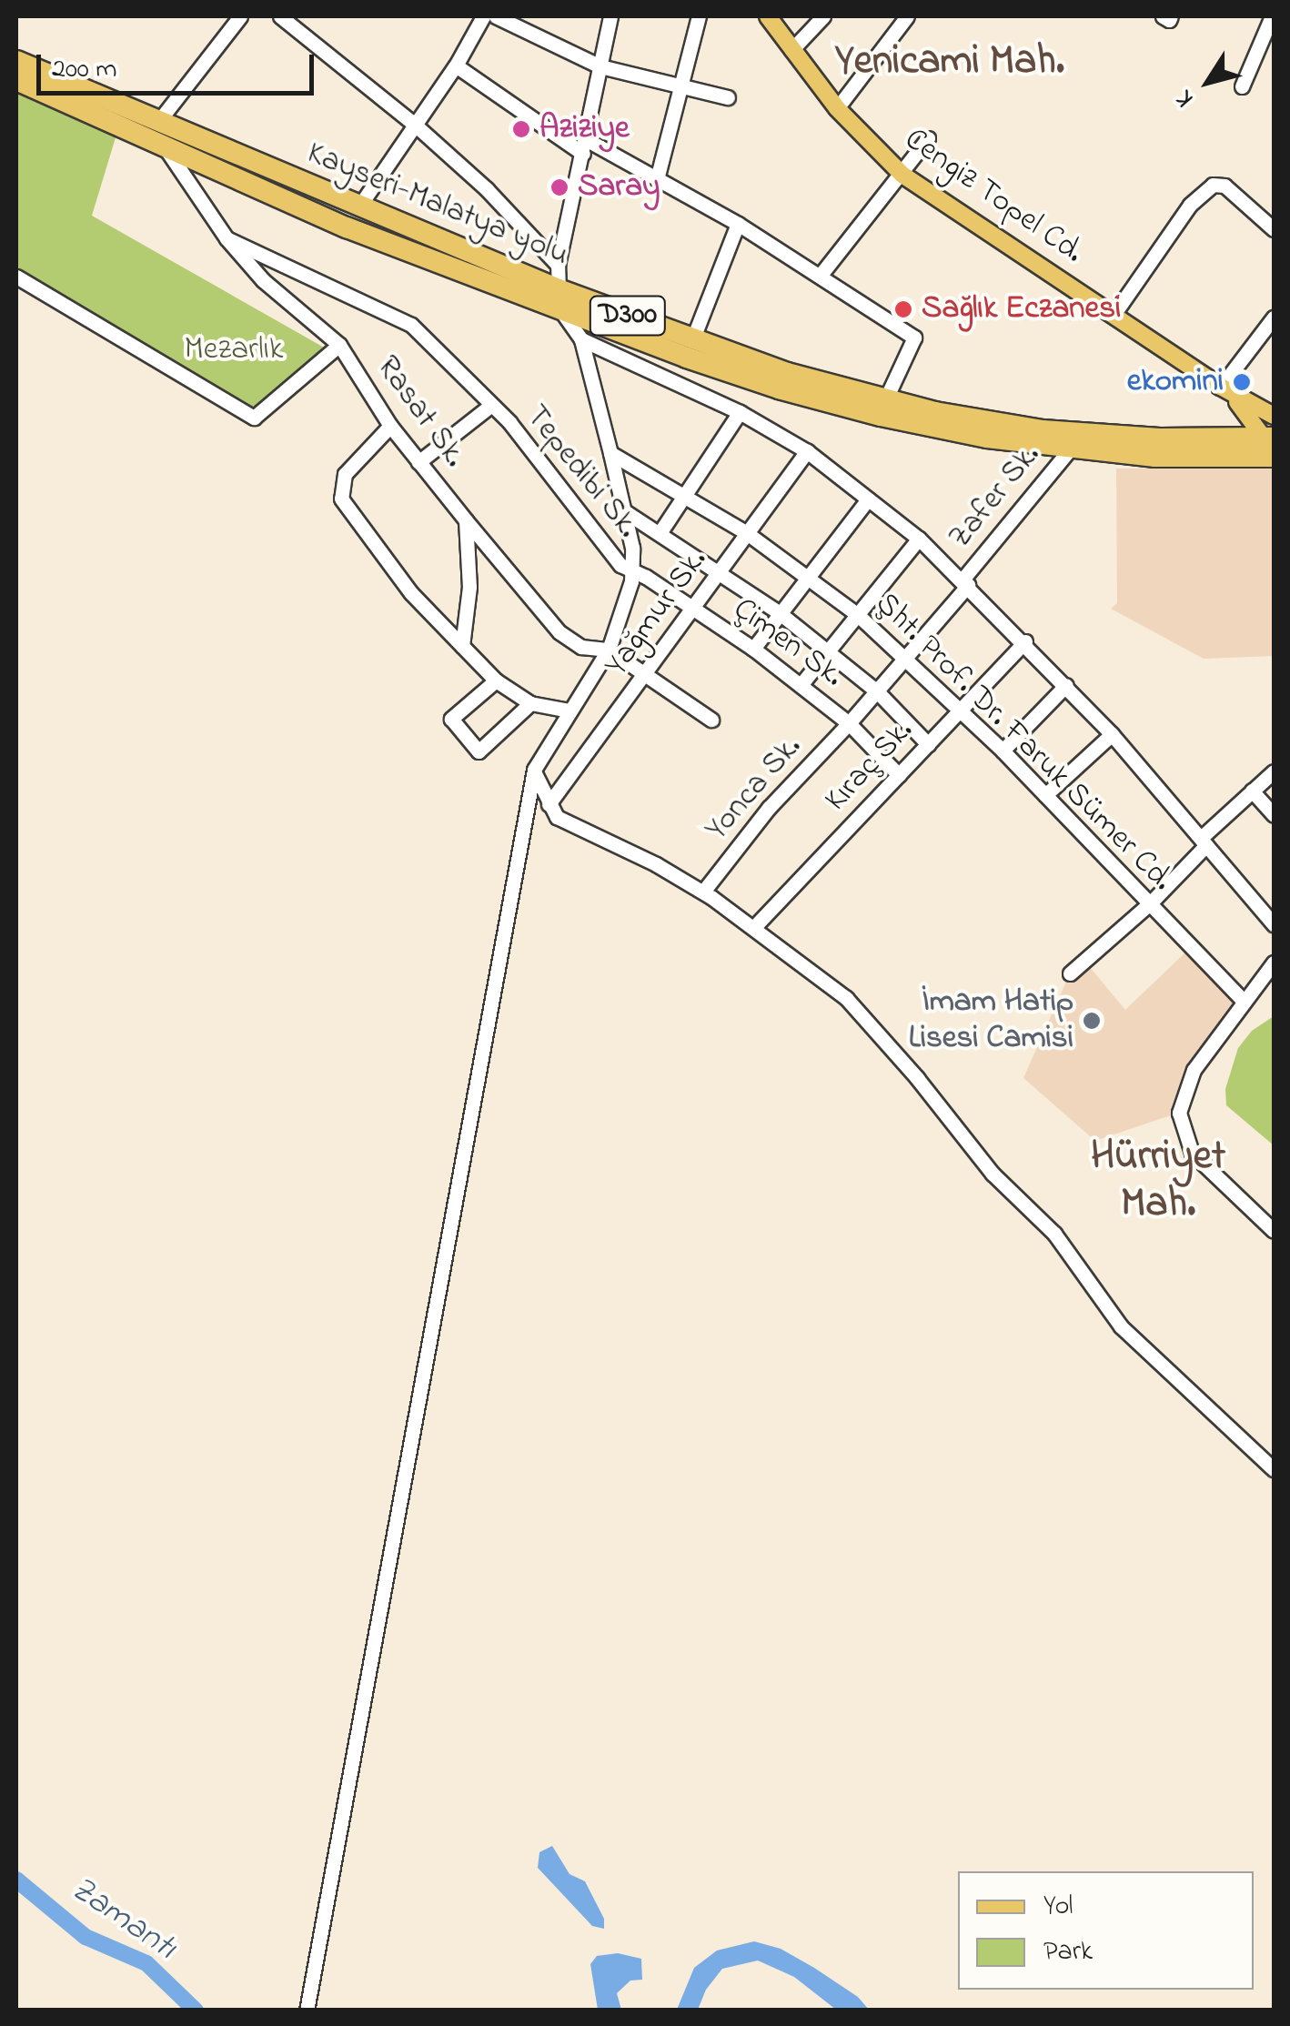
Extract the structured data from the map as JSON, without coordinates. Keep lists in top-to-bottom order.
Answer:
{
  "streets": {
    "highway": ["Kayseri-Malatya yolu", "D300"],
    "main road": ["Cengiz Topel Cd."],
    "street": [
      "Rasat Sk.",
      "Tepedibi Sk.",
      "Zafer Sk.",
      "Yağmur Sk.",
      "Çimen Sk.",
      "Şht. Prof. Dr. Faruk Sümer Cd.",
      "Kıraç Sk.",
      "Yonca Sk."
    ]
  },
  "crossings": [
    ["Kayseri-Malatya yolu", "Rasat Sk."],
    ["Kayseri-Malatya yolu", "Zafer Sk."],
    ["Rasat Sk.", "Tepedibi Sk."],
    ["Rasat Sk.", "Yağmur Sk."],
    ["Tepedibi Sk.", "Çimen Sk."],
    ["Zafer Sk.", "Çimen Sk."],
    ["Zafer Sk.", "Şht. Prof. Dr. Faruk Sümer Cd."],
    ["Zafer Sk.", "Yonca Sk."],
    ["Yağmur Sk.", "Çimen Sk."],
    ["Yağmur Sk.", "Şht. Prof. Dr. Faruk Sümer Cd."],
    ["Çimen Sk.", "Kıraç Sk."],
    ["Çimen Sk.", "Yonca Sk."],
    ["Şht. Prof. Dr. Faruk Sümer Cd.", "Kıraç Sk."]
  ],
  "districts": ["Yenicami Mah.", "Hürriyet Mah."],
  "water": ["Zamantı"],
  "parks": ["Mezarlık"],
  "places": [
    "Aziziye",
    "Saray",
    "Sağlık Eczanesi",
    "ekomini",
    "İmam Hatip Lisesi Camisi"
  ],
  "legend": ["Yol", "Park"],
  "scale_bar": "200 m",
  "north": "bottom left"
}
